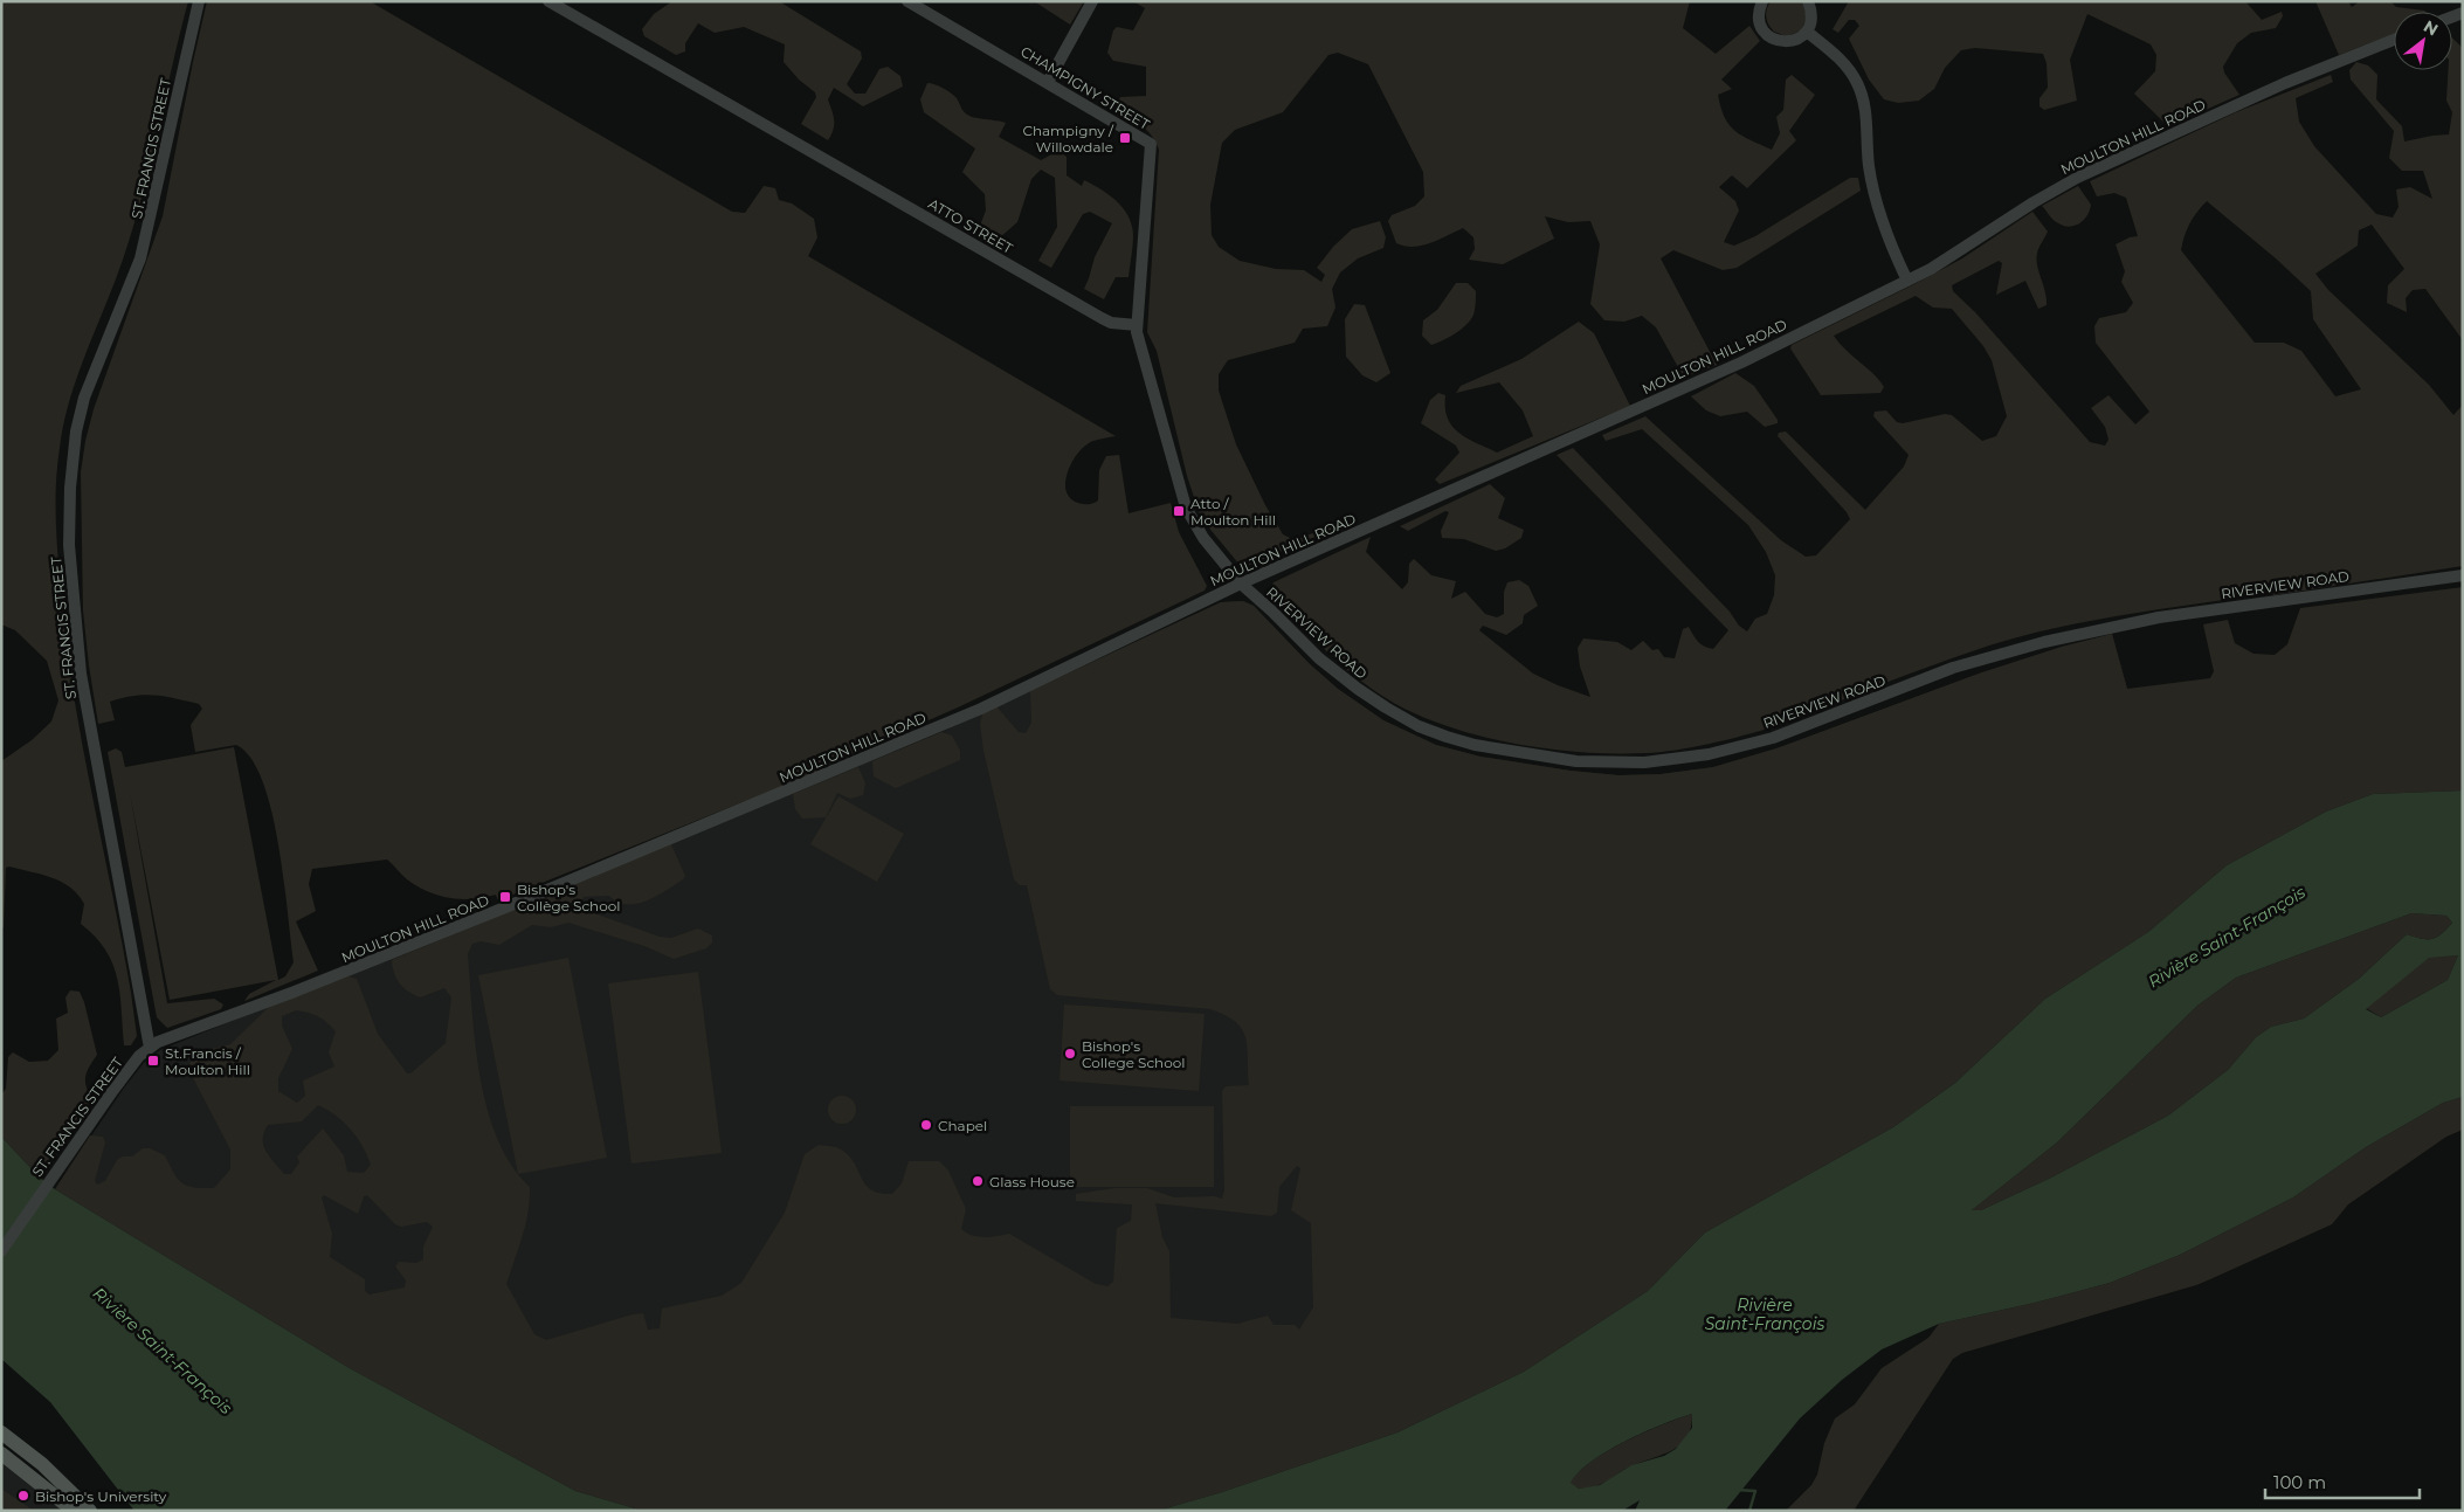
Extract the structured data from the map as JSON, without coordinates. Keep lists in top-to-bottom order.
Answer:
{
  "streets": {
    "street": [
      "CHAMPIGNY STREET",
      "MOULTON HILL ROAD",
      "ST. FRANCIS STREET",
      "ATTO STREET",
      "RIVERVIEW ROAD"
    ]
  },
  "crossings": [
    ["CHAMPIGNY STREET", "ATTO STREET"],
    ["MOULTON HILL ROAD", "ST. FRANCIS STREET"],
    ["MOULTON HILL ROAD", "RIVERVIEW ROAD"]
  ],
  "water": ["Rivière Saint-François"],
  "places": {
    "transit": [
      "Champigny / Willowdale",
      "Atto / Moulton Hill",
      "Bishop's Collège School",
      "St.Francis / Moulton Hill"
    ],
    "other": [
      "Bishop's College School",
      "Chapel",
      "Glass House",
      "Bishop's University"
    ]
  },
  "scale_bar": "100 m",
  "north": "top right"
}
